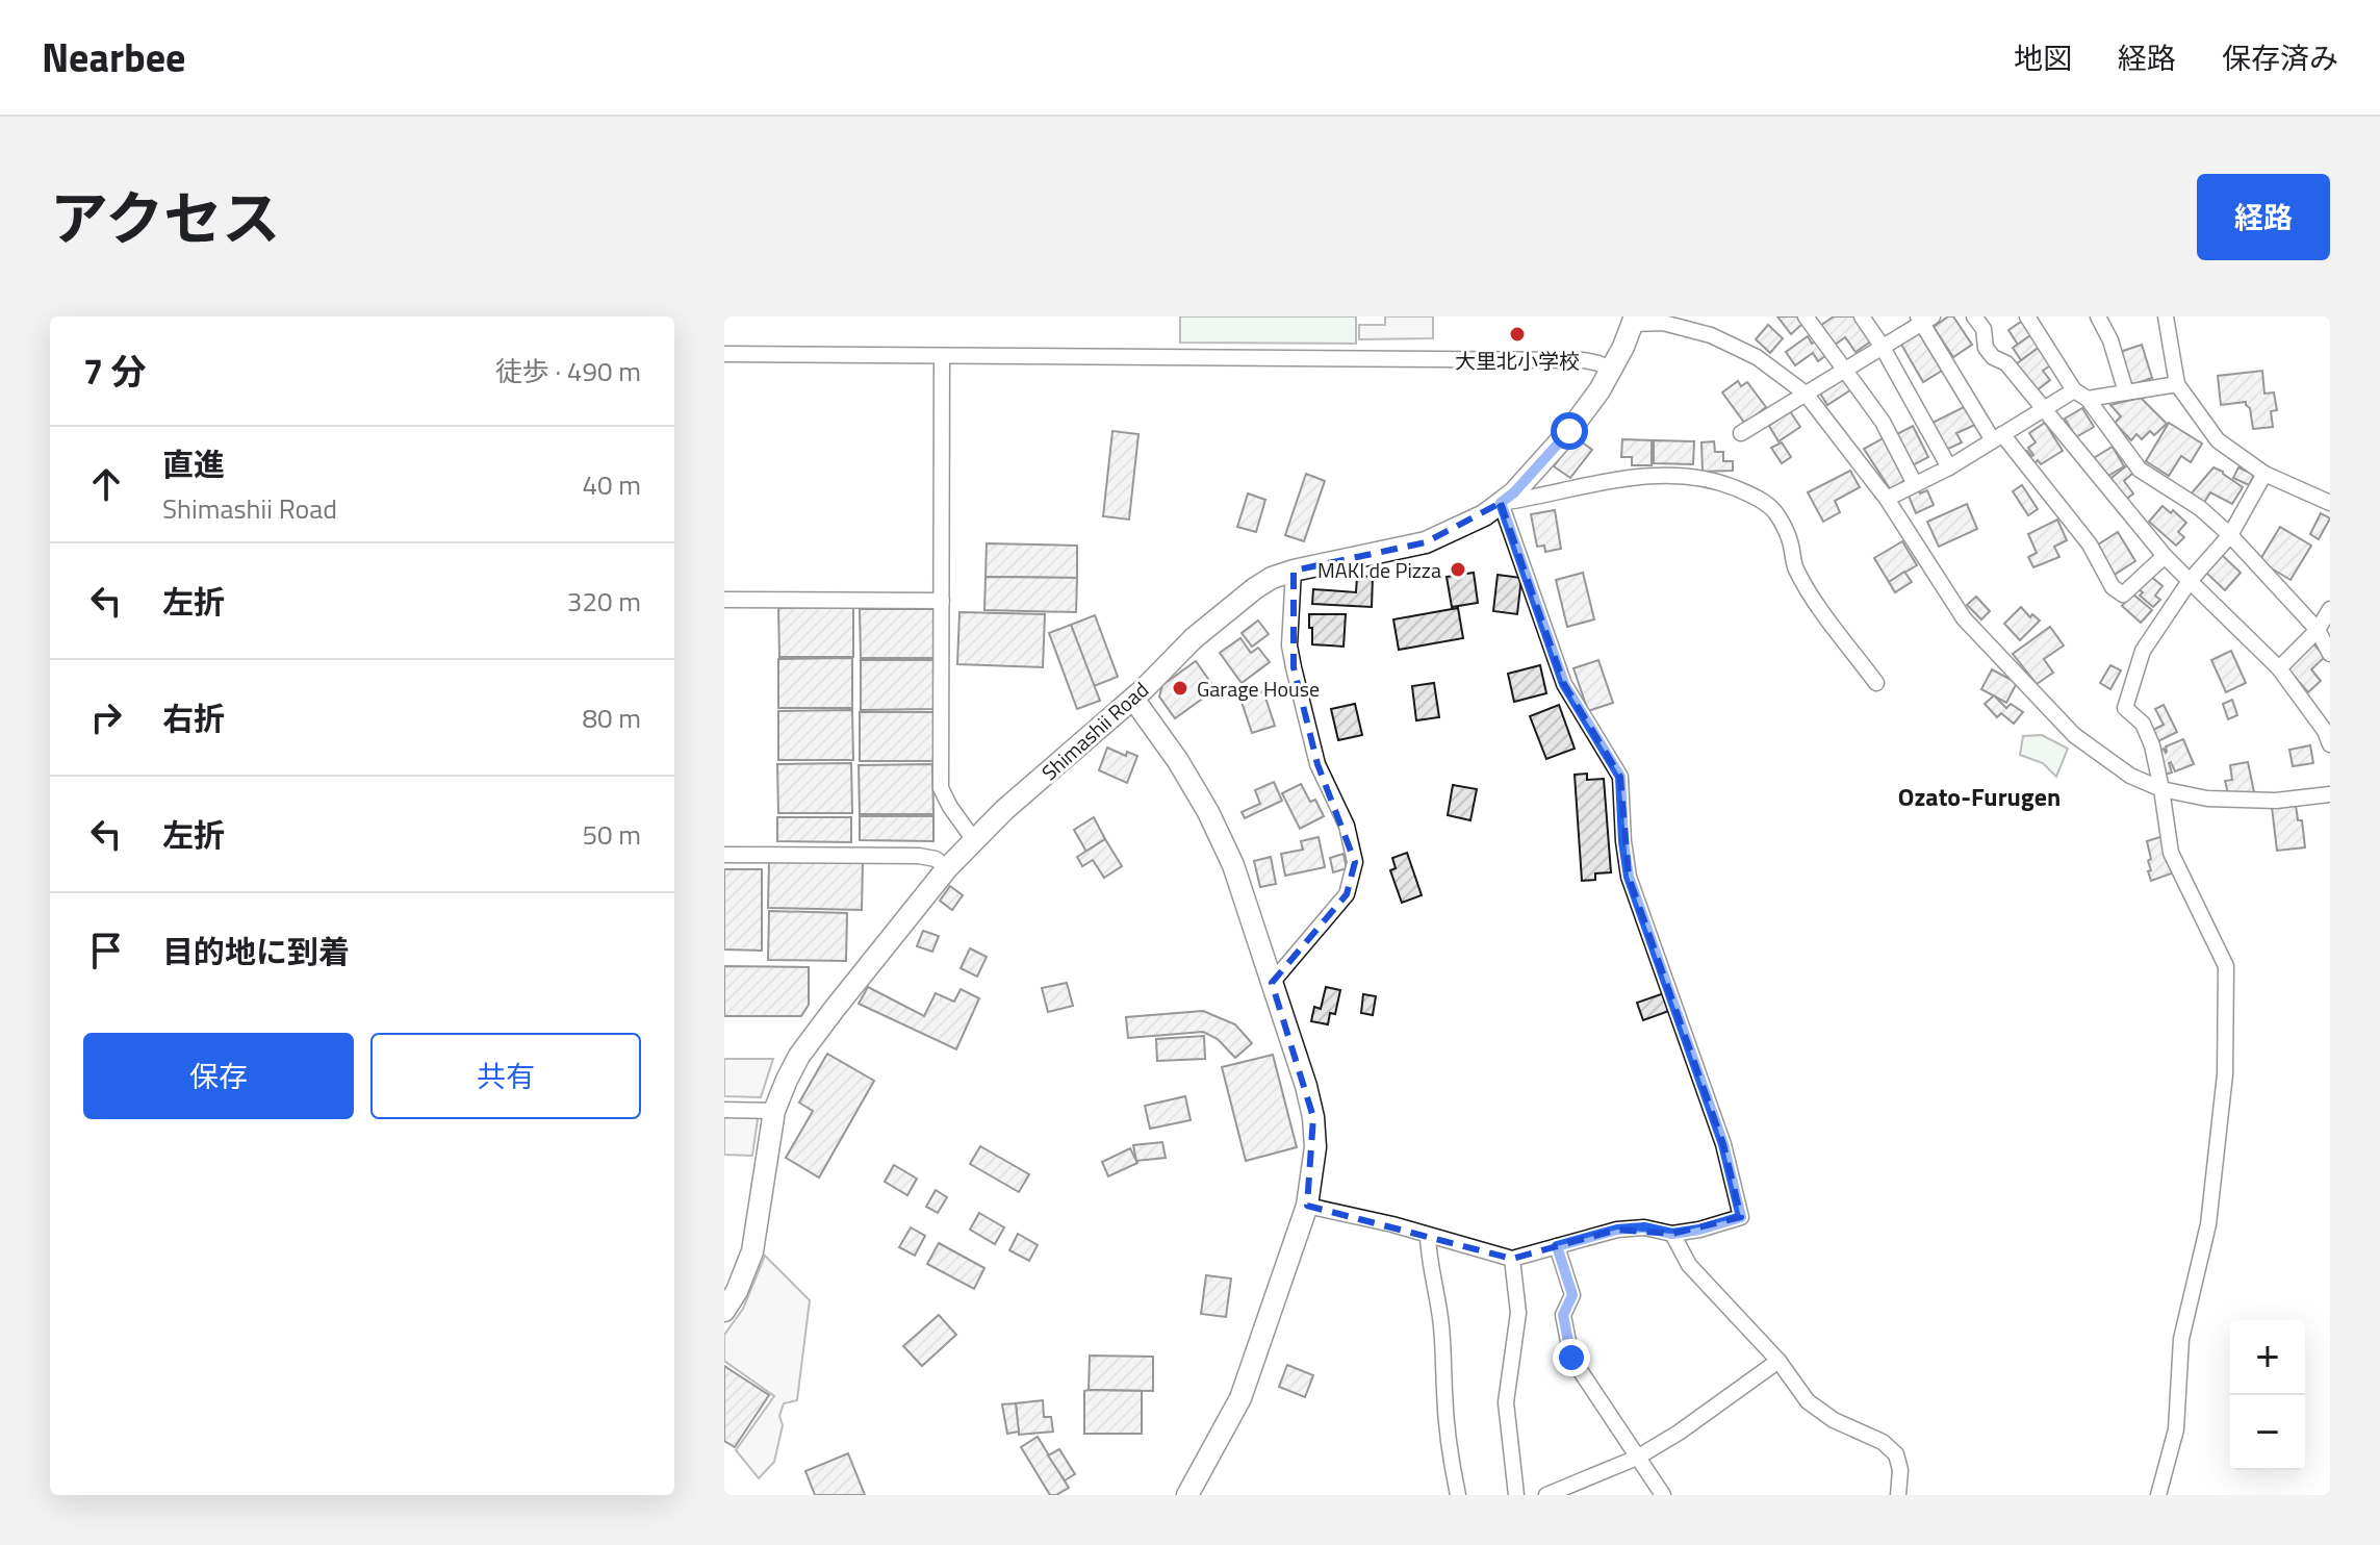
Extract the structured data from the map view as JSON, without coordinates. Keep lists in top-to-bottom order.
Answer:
{
  "streets": {
    "street": ["Shimashii Road"]
  },
  "districts": ["Ozato-Furugen"],
  "places": ["大里北小学校", "MAKI de Pizza", "Garage House"],
  "page": {
    "header": "Nearbee",
    "nav": ["地図", "経路", "保存済み"],
    "title": "アクセス",
    "buttons": [
      "経路",
      ["保存", "共有"]
    ],
    "heading": ["7 分", "徒歩 · 490 m"],
    "list": [
      ["直進", "Shimashii Road", "40 m"],
      ["左折", "320 m"],
      ["右折", "80 m"],
      ["左折", "50 m"],
      "目的地に到着"
    ],
    "map_buttons": ["+", "−"]
  }
}
